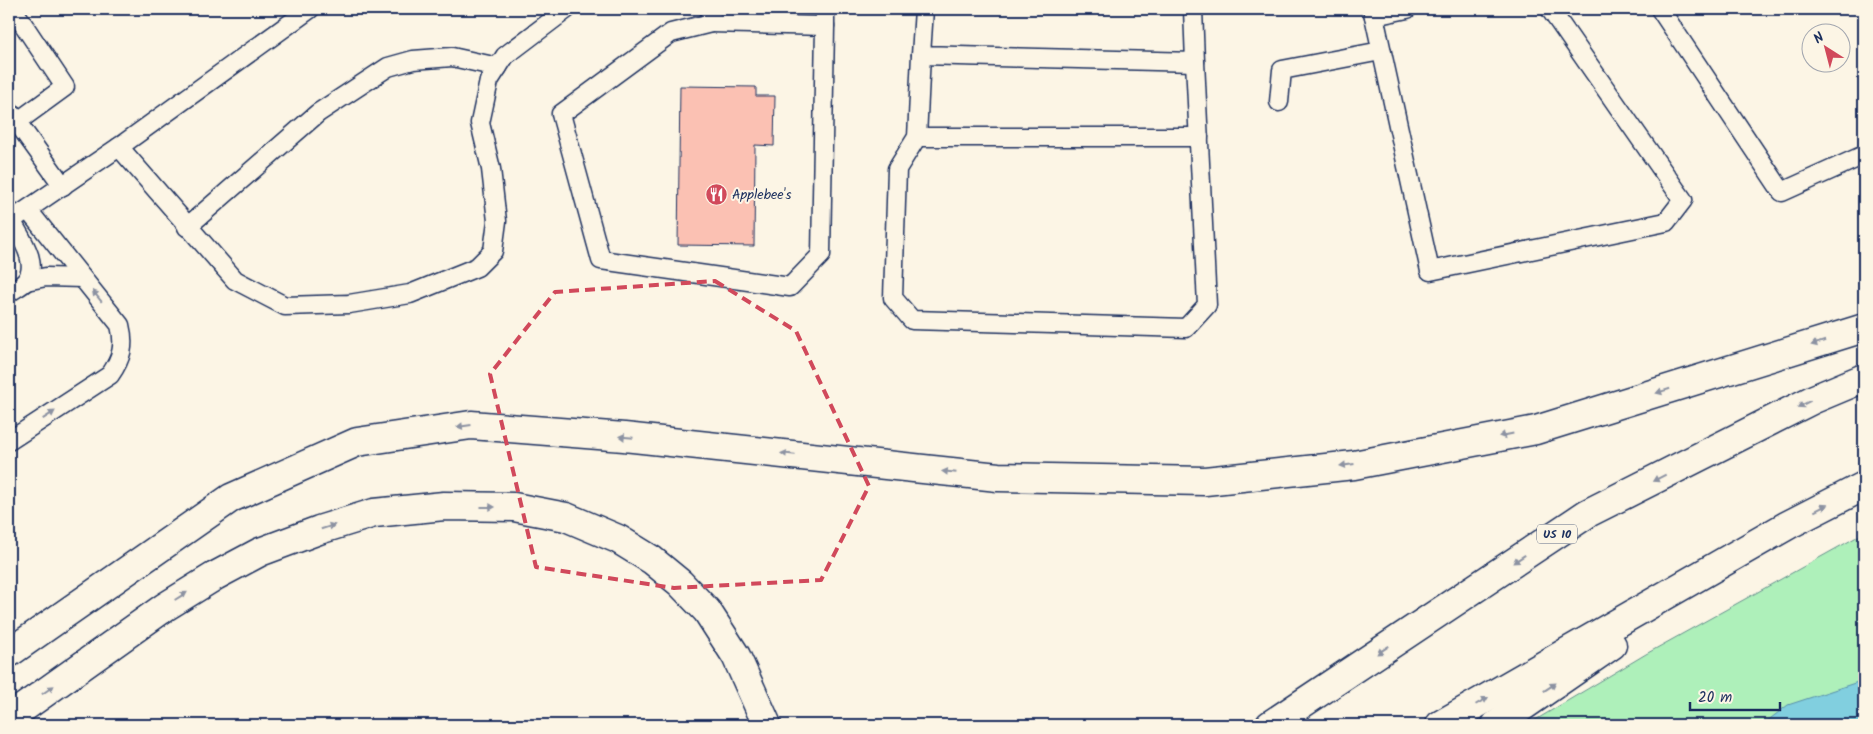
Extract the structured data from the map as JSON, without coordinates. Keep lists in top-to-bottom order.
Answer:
{
  "streets": {
    "highway": ["US 10"]
  },
  "places": {
    "restaurant": ["Applebee's"]
  },
  "scale_bar": "20 m",
  "north": "top left"
}
